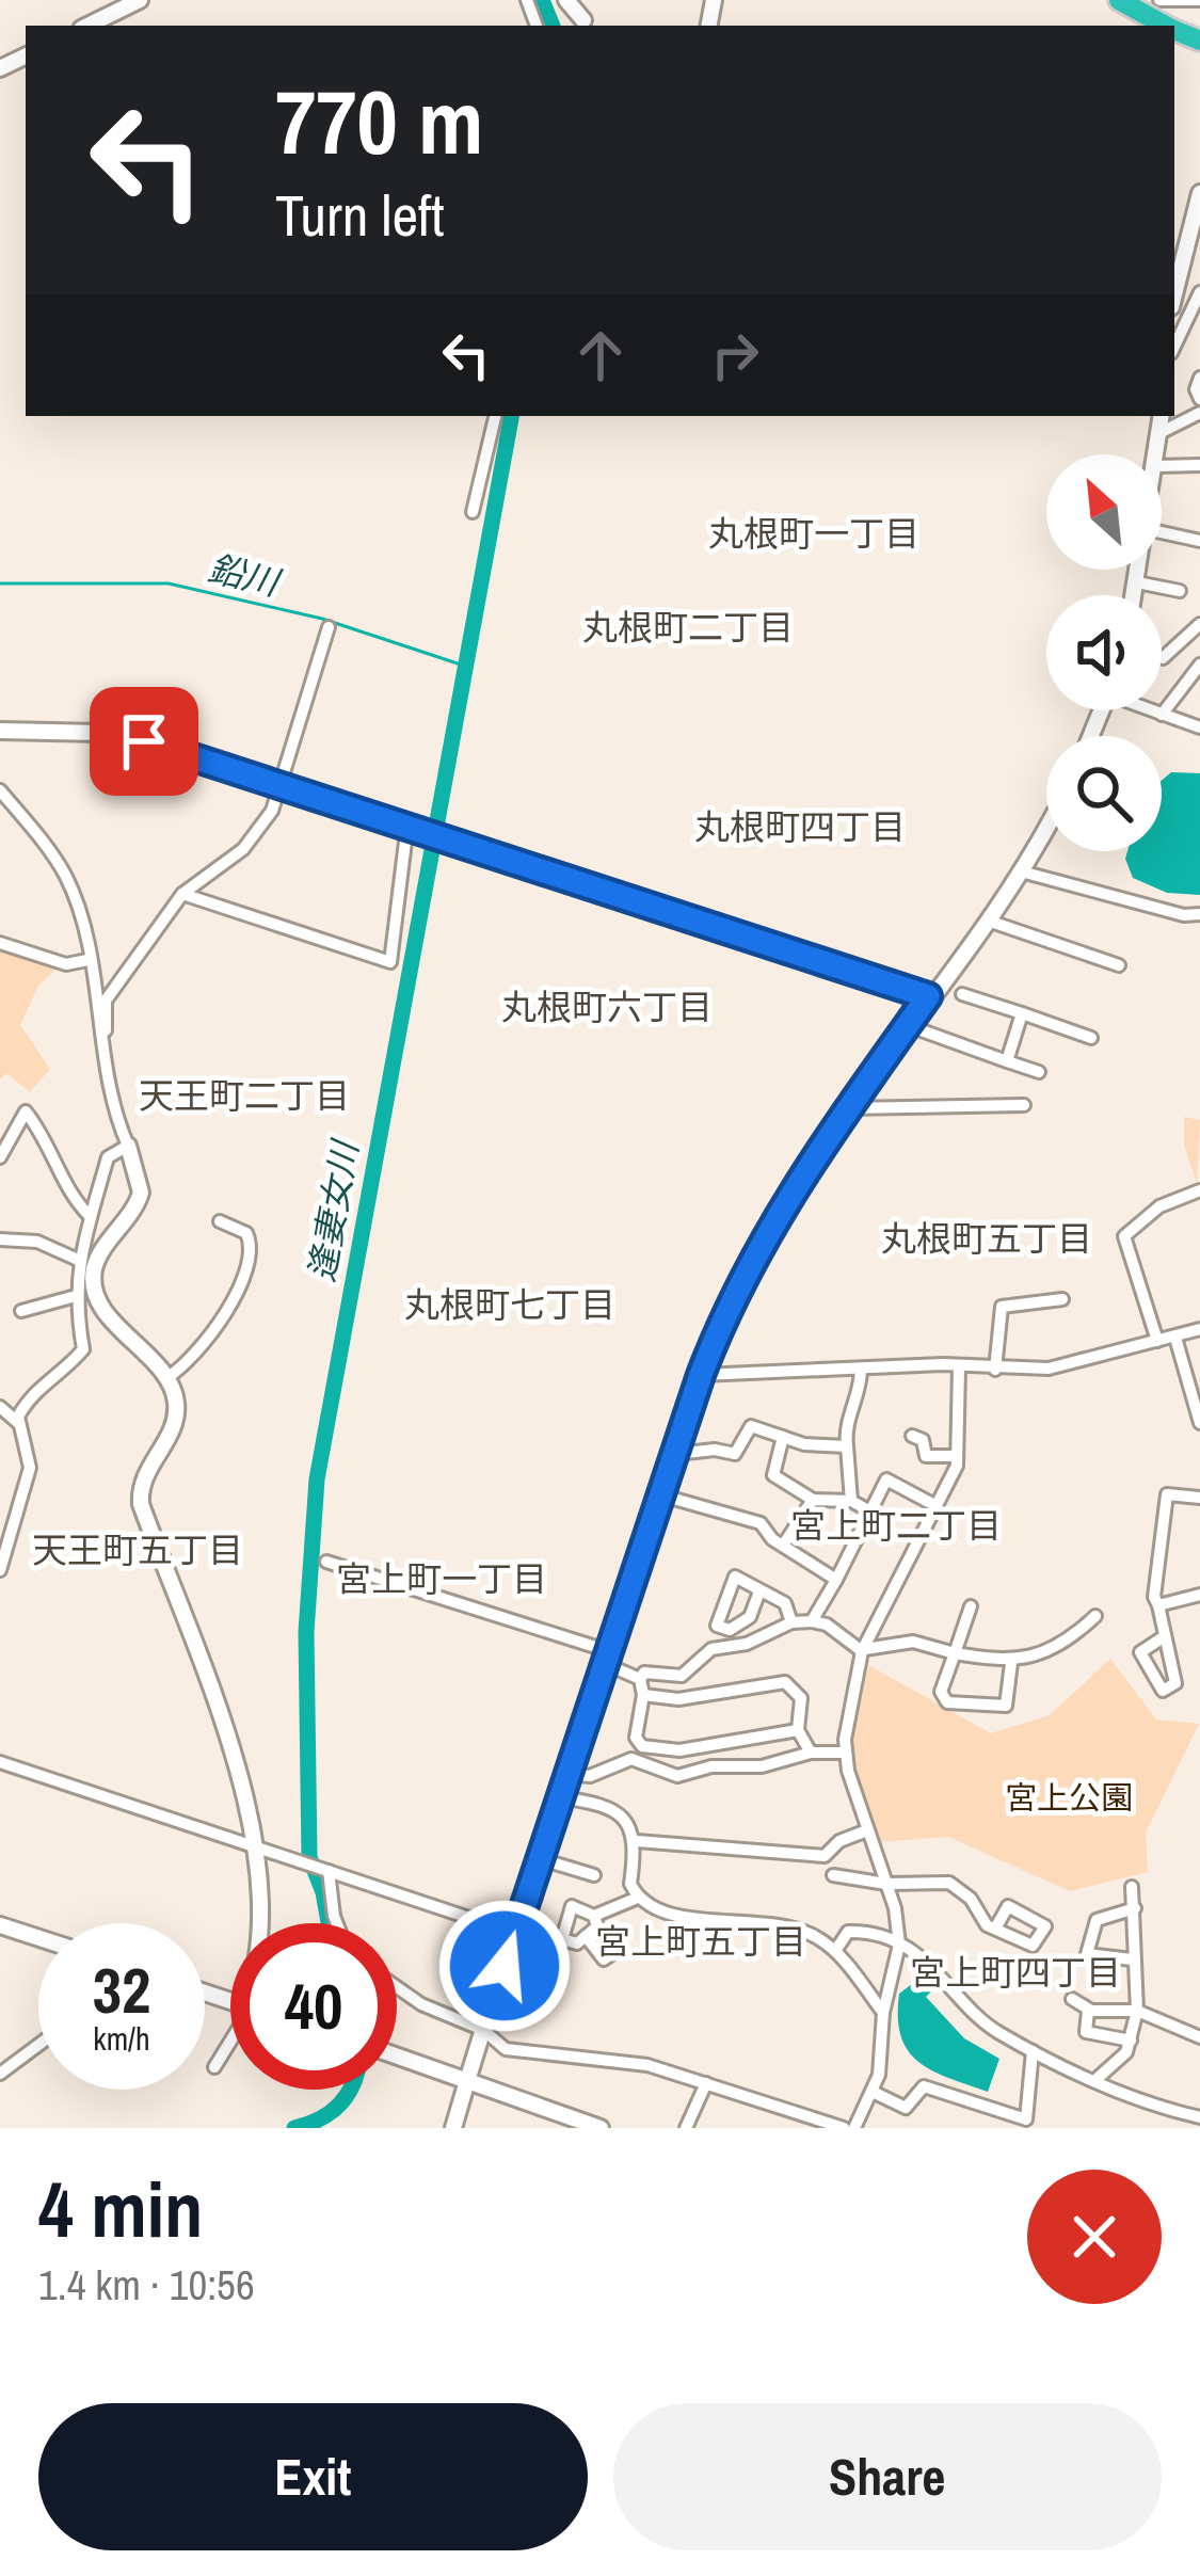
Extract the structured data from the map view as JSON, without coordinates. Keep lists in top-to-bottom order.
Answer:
{
  "districts": [
    "丸根町一丁目",
    "丸根町二丁目",
    "丸根町四丁目",
    "丸根町六丁目",
    "天王町二丁目",
    "丸根町五丁目",
    "丸根町七丁目",
    "宮上町二丁目",
    "天王町五丁目",
    "宮上町一丁目",
    "宮上町五丁目",
    "宮上町四丁目"
  ],
  "water": ["鉛川", "逢妻女川"],
  "parks": ["宮上公園"],
  "north": "top left",
  "page": {
    "turn": ["770 m", "Turn left"],
    "speed": "32 km/h",
    "limit": "40",
    "heading": ["4 min", "1.4 km · 10:56"],
    "buttons": ["Exit", "Share"]
  }
}
